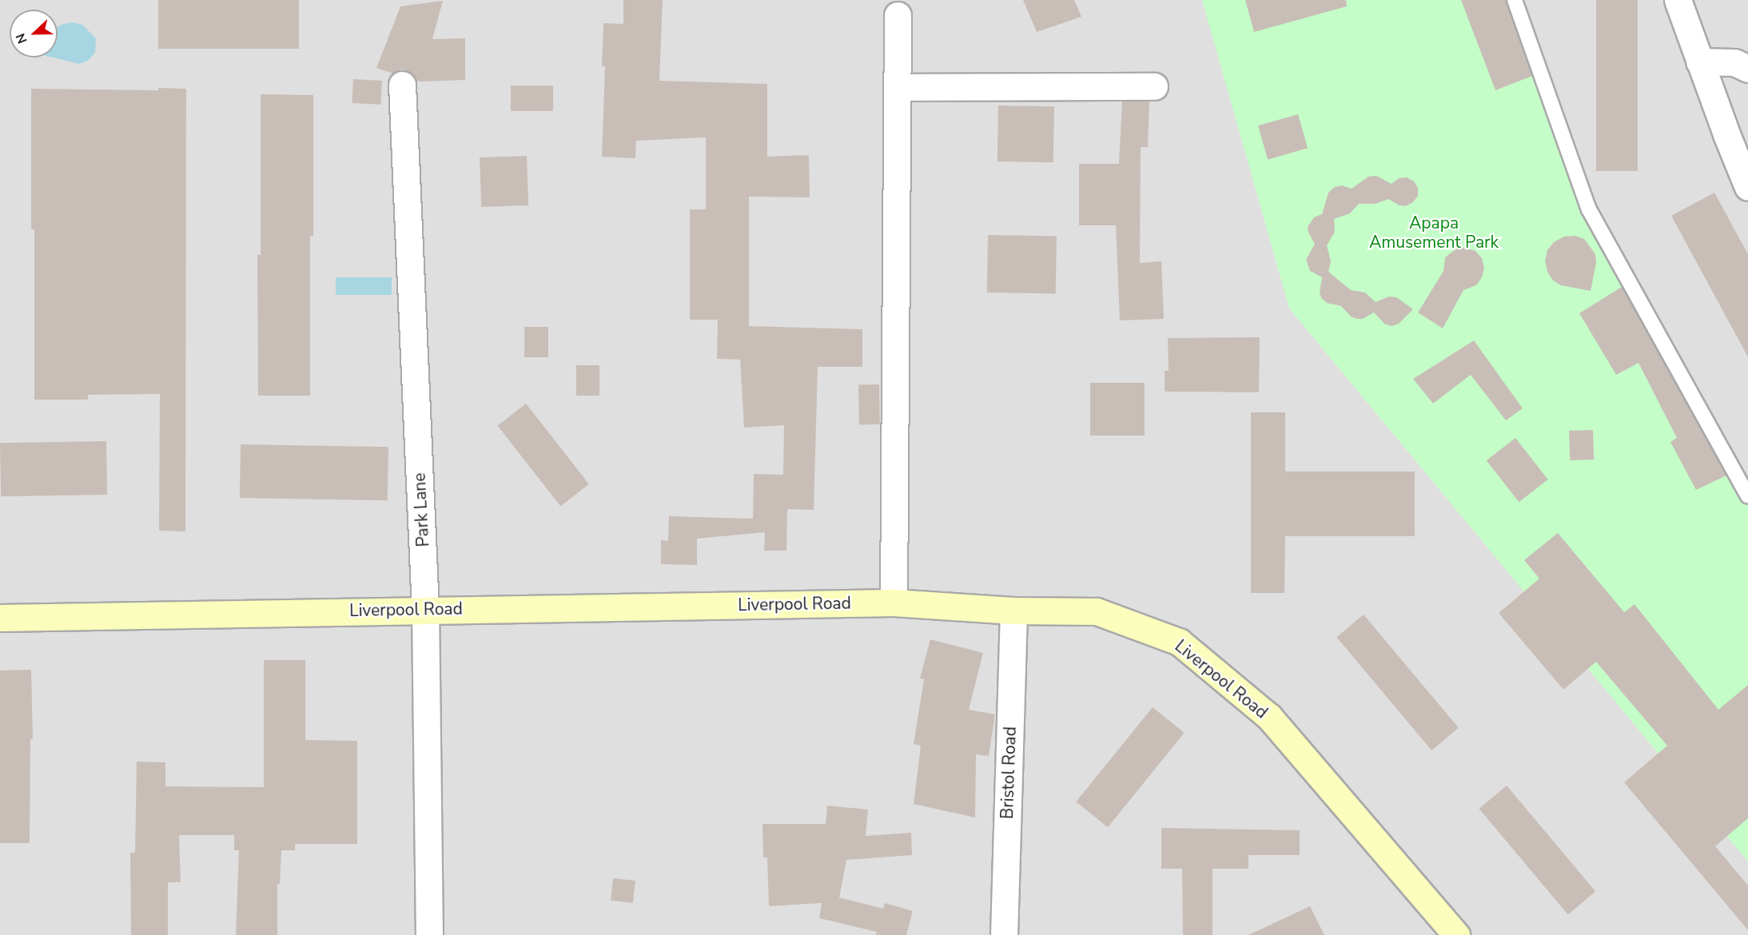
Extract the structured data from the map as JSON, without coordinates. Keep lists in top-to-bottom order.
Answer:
{
  "streets": {
    "main road": ["Liverpool Road"],
    "street": ["Park Lane", "Bristol Road"]
  },
  "crossings": [
    ["Park Lane", "Liverpool Road"],
    ["Liverpool Road", "Bristol Road"]
  ],
  "parks": ["Apapa Amusement Park"],
  "north": "left"
}
